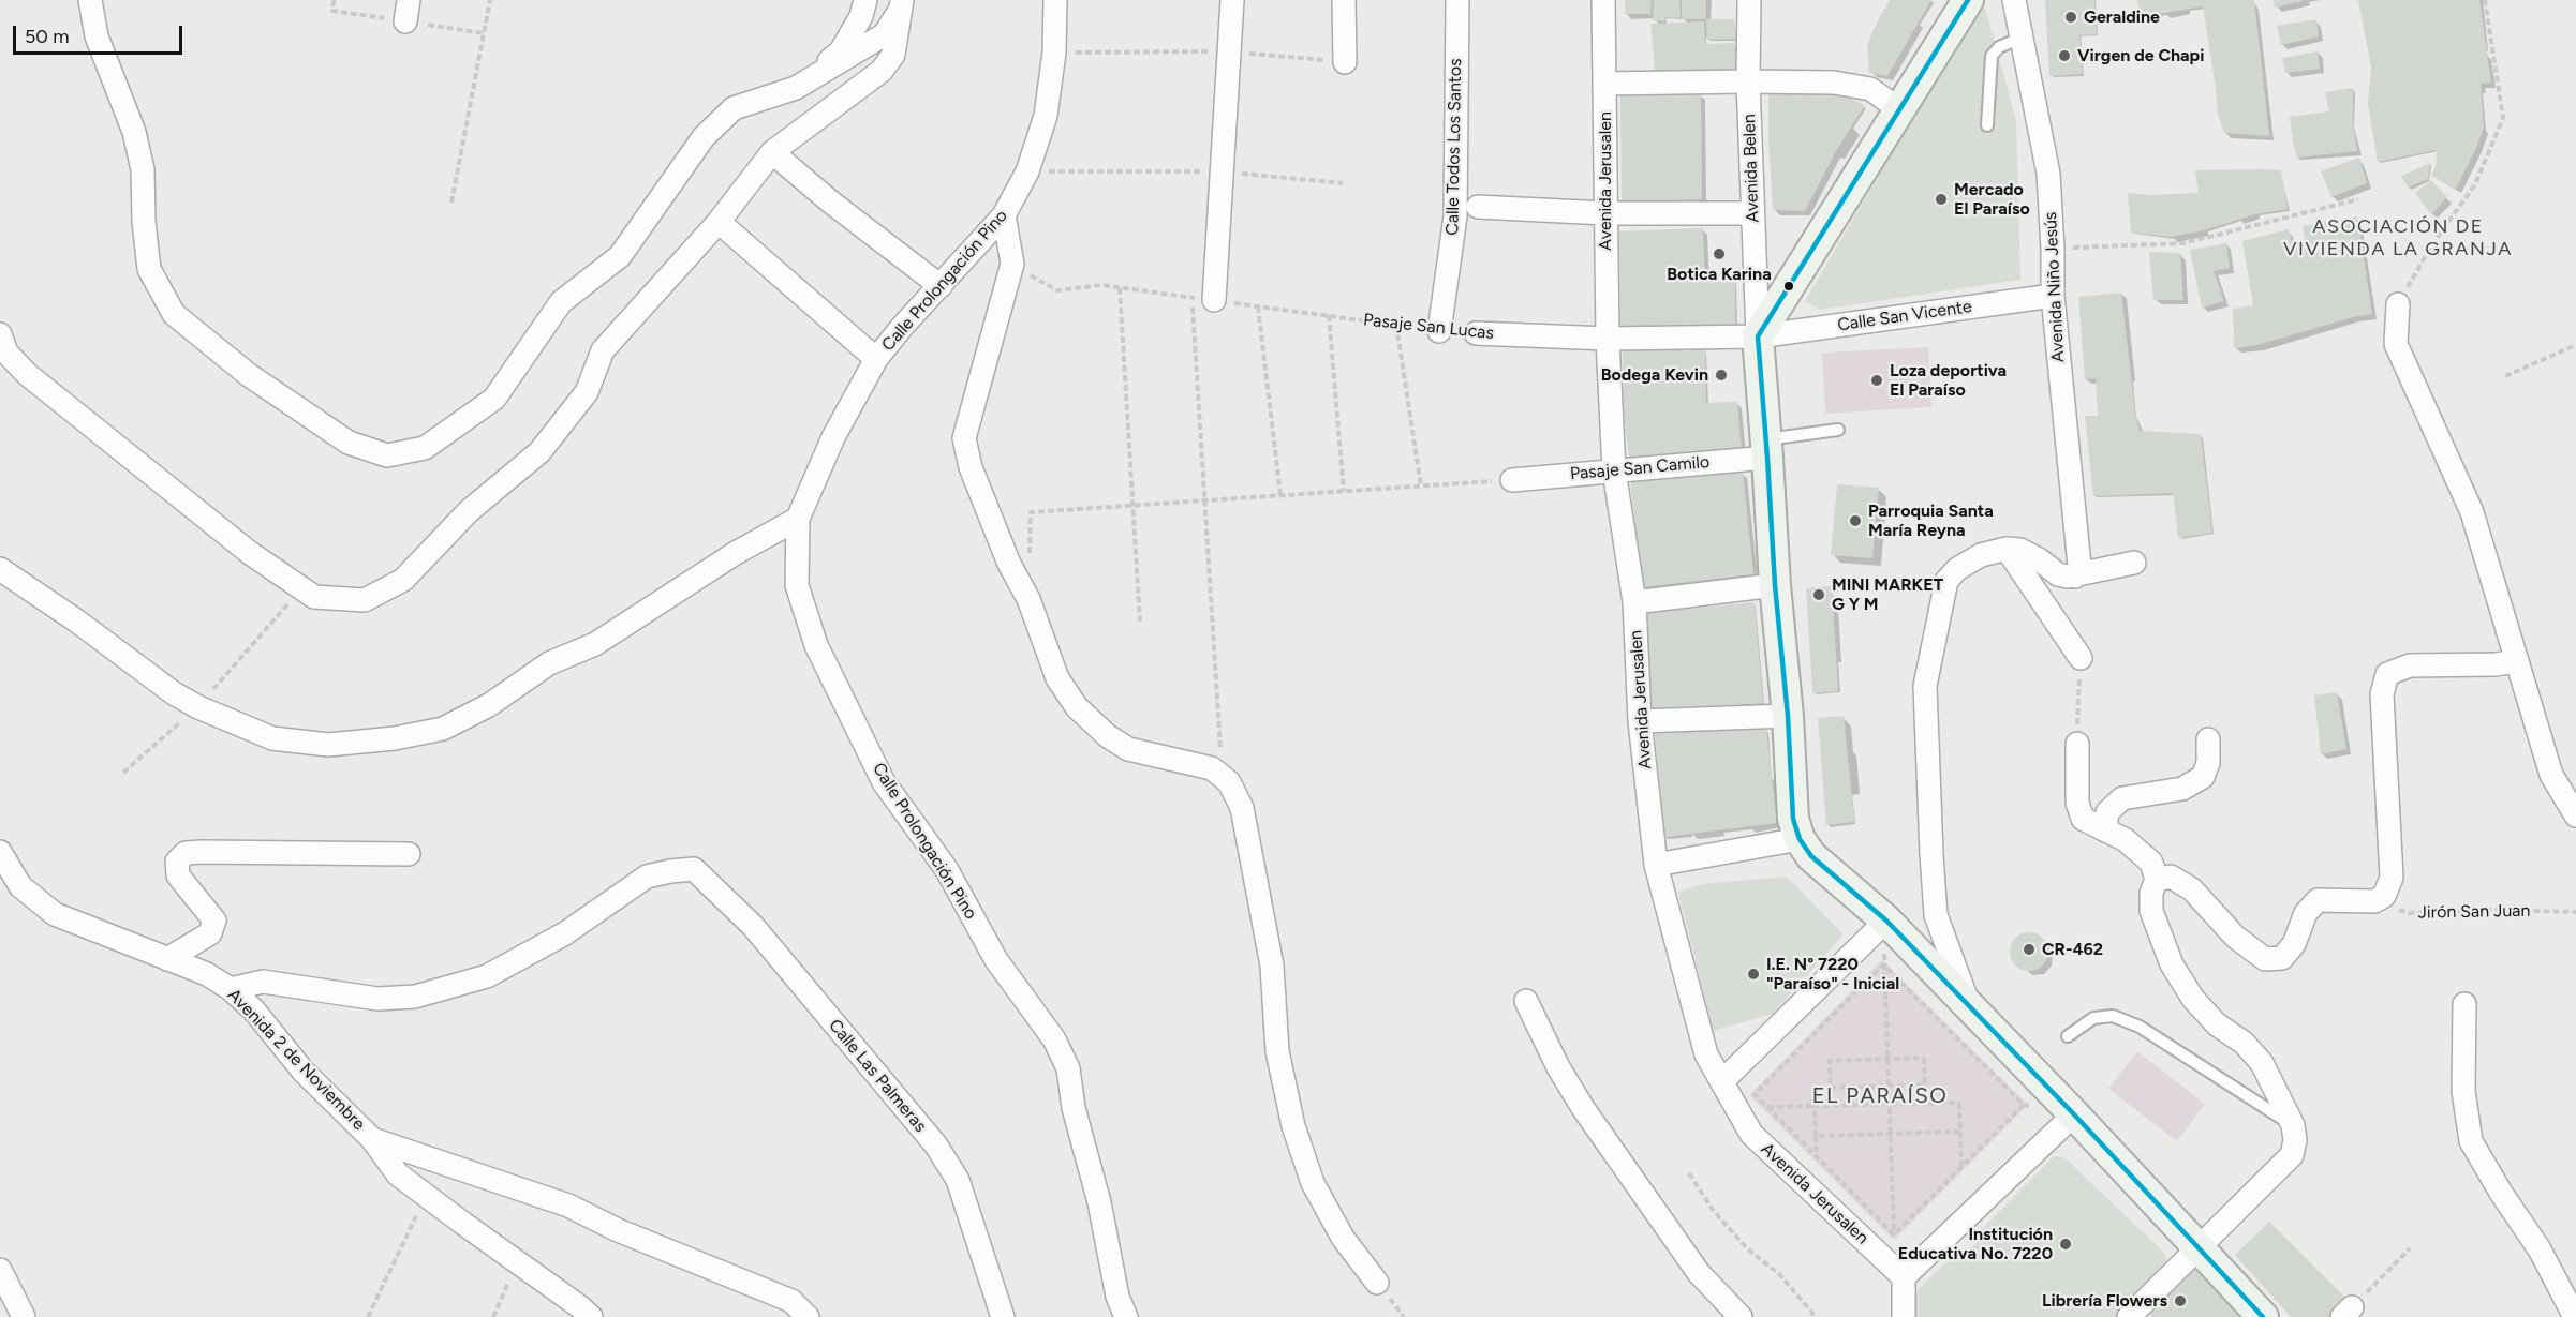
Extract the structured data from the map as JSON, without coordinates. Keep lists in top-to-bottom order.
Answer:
{
  "streets": {
    "street": [
      "Calle Todos Los Santos",
      "Avenida Belen",
      "Avenida Jerusalen",
      "Calle Prolongación Pino",
      "Avenida Niño Jesús",
      "Calle San Vicente",
      "Pasaje San Lucas",
      "Pasaje San Camilo",
      "Avenida 2 de Noviembre",
      "Calle Las Palmeras"
    ],
    "path": ["Jirón San Juan"]
  },
  "crossings": [
    ["Calle Todos Los Santos", "Pasaje San Lucas"],
    ["Avenida Belen", "Calle San Vicente"],
    ["Avenida Belen", "Pasaje San Lucas"],
    ["Avenida Jerusalen", "Pasaje San Lucas"],
    ["Avenida Jerusalen", "Pasaje San Camilo"],
    ["Avenida Niño Jesús", "Calle San Vicente"],
    ["Calle San Vicente", "Pasaje San Lucas"],
    ["Avenida 2 de Noviembre", "Calle Las Palmeras"]
  ],
  "districts": ["ASOCIACIÓN DE VIVIENDA LA GRANJA", "EL PARAÍSO"],
  "places": [
    "Geraldine",
    "Virgen de Chapi",
    "Mercado El Paraíso",
    "Botica Karina",
    "Bodega Kevin",
    "Loza deportiva El Paraíso",
    "Parroquia Santa María Reyna",
    "MINI MARKET G Y M",
    "CR-462",
    "I.E. N° 7220 \"Paraíso\" - Inicial",
    "Institución Educativa No. 7220",
    "Librería Flowers"
  ],
  "scale_bar": "50 m"
}
